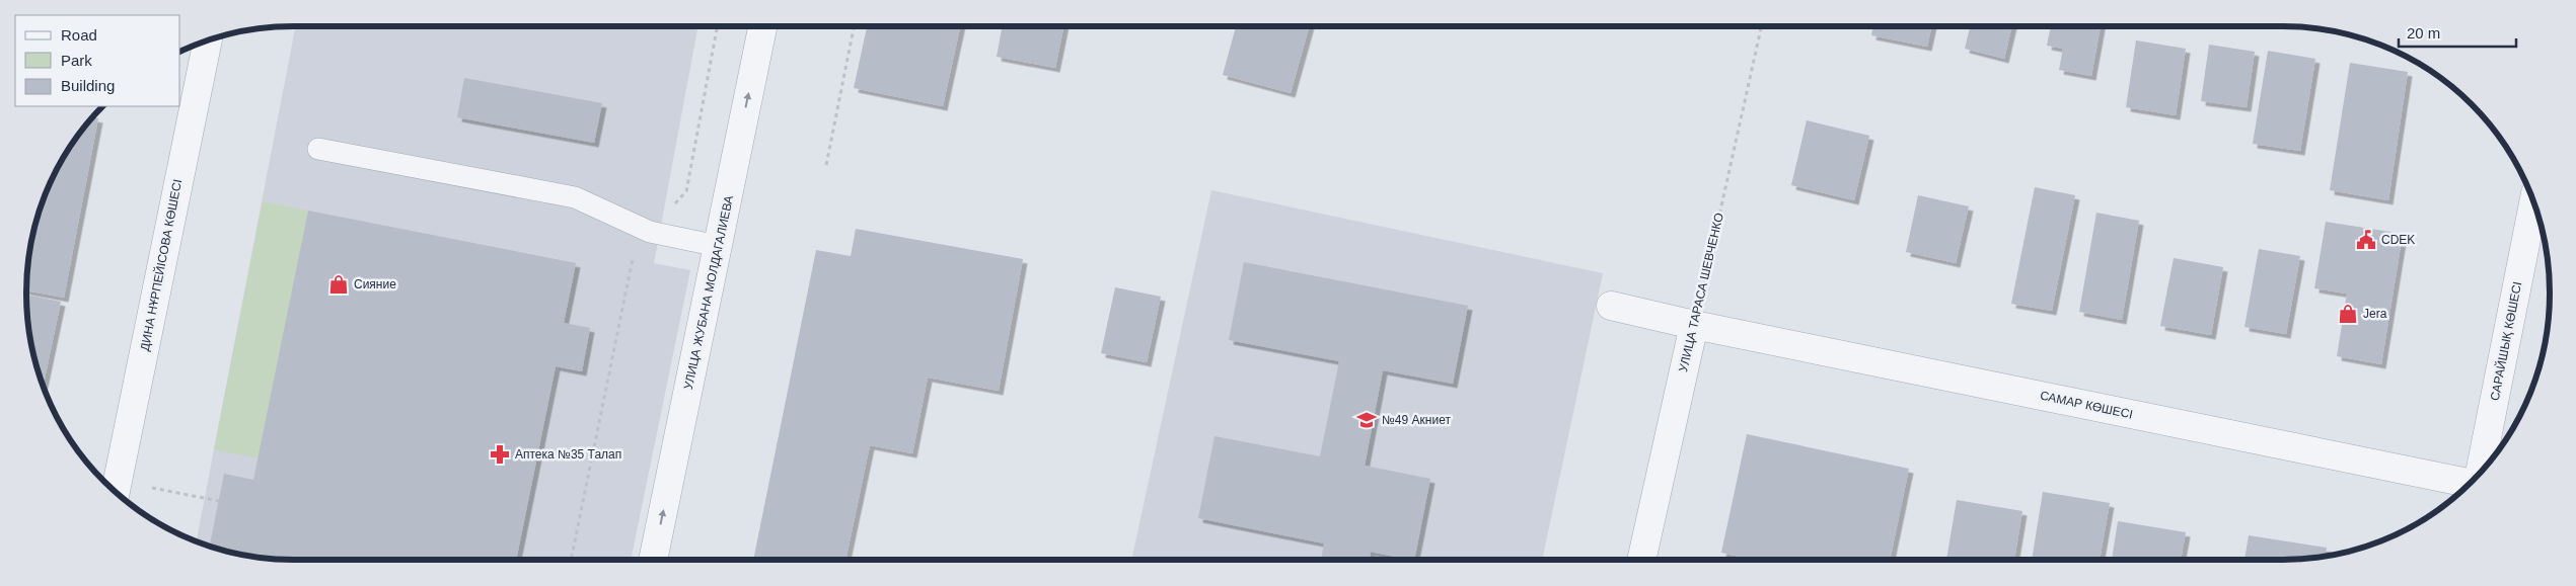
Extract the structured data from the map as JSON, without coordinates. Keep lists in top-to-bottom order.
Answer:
{
  "streets": {
    "street": [
      "ДИНА НҰРПЕЙІСОВА КӨШЕСІ",
      "УЛИЦА ЖУБАНА МОЛДАГАЛИЕВА",
      "УЛИЦА ТАРАСА ШЕВЧЕНКО",
      "САРАЙШЫҚ КӨШЕСІ",
      "САМАР КӨШЕСІ"
    ]
  },
  "crossings": [
    ["УЛИЦА ТАРАСА ШЕВЧЕНКО", "САМАР КӨШЕСІ"]
  ],
  "one_way": ["УЛИЦА ЖУБАНА МОЛДАГАЛИЕВА"],
  "places": {
    "public building": ["CDEK"],
    "shop": ["Сияние", "Jera"],
    "school or university": ["№49 Акниет"],
    "pharmacy": ["Аптека №35 Талап"]
  },
  "legend": ["Road", "Park", "Building"],
  "scale_bar": "20 m"
}
